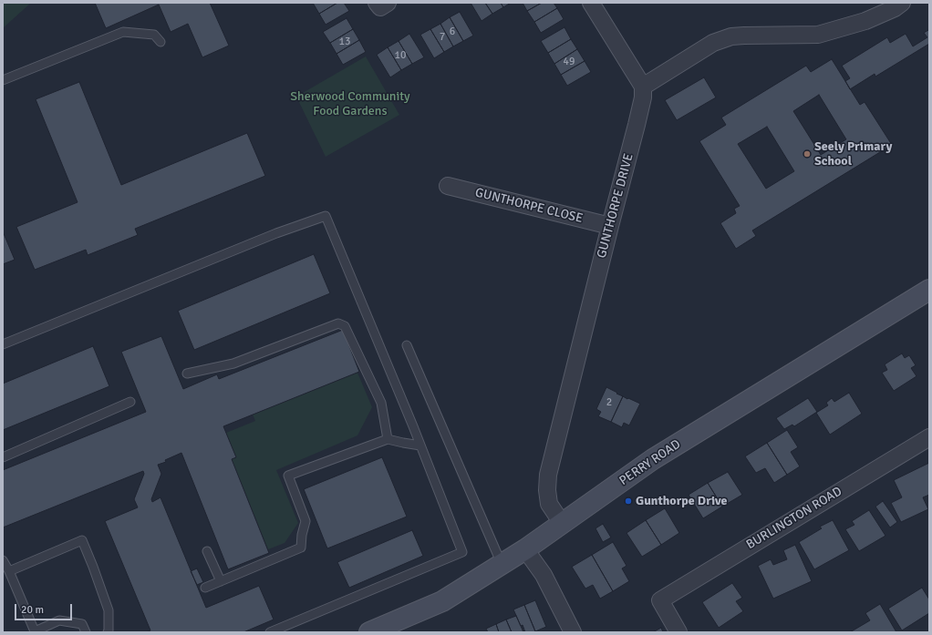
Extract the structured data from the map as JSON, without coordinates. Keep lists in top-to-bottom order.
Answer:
{
  "streets": {
    "street": [
      "GUNTHORPE CLOSE",
      "GUNTHORPE DRIVE",
      "PERRY ROAD",
      "BURLINGTON ROAD"
    ]
  },
  "crossings": [
    ["GUNTHORPE CLOSE", "GUNTHORPE DRIVE"],
    ["GUNTHORPE DRIVE", "PERRY ROAD"]
  ],
  "parks": ["Sherwood Community Food Gardens"],
  "places": ["Seely Primary School", "Gunthorpe Drive"],
  "house_numbers": [
    "6",
    "7",
    "13",
    "10",
    "49",
    "2"
  ],
  "scale_bar": "20 m"
}
